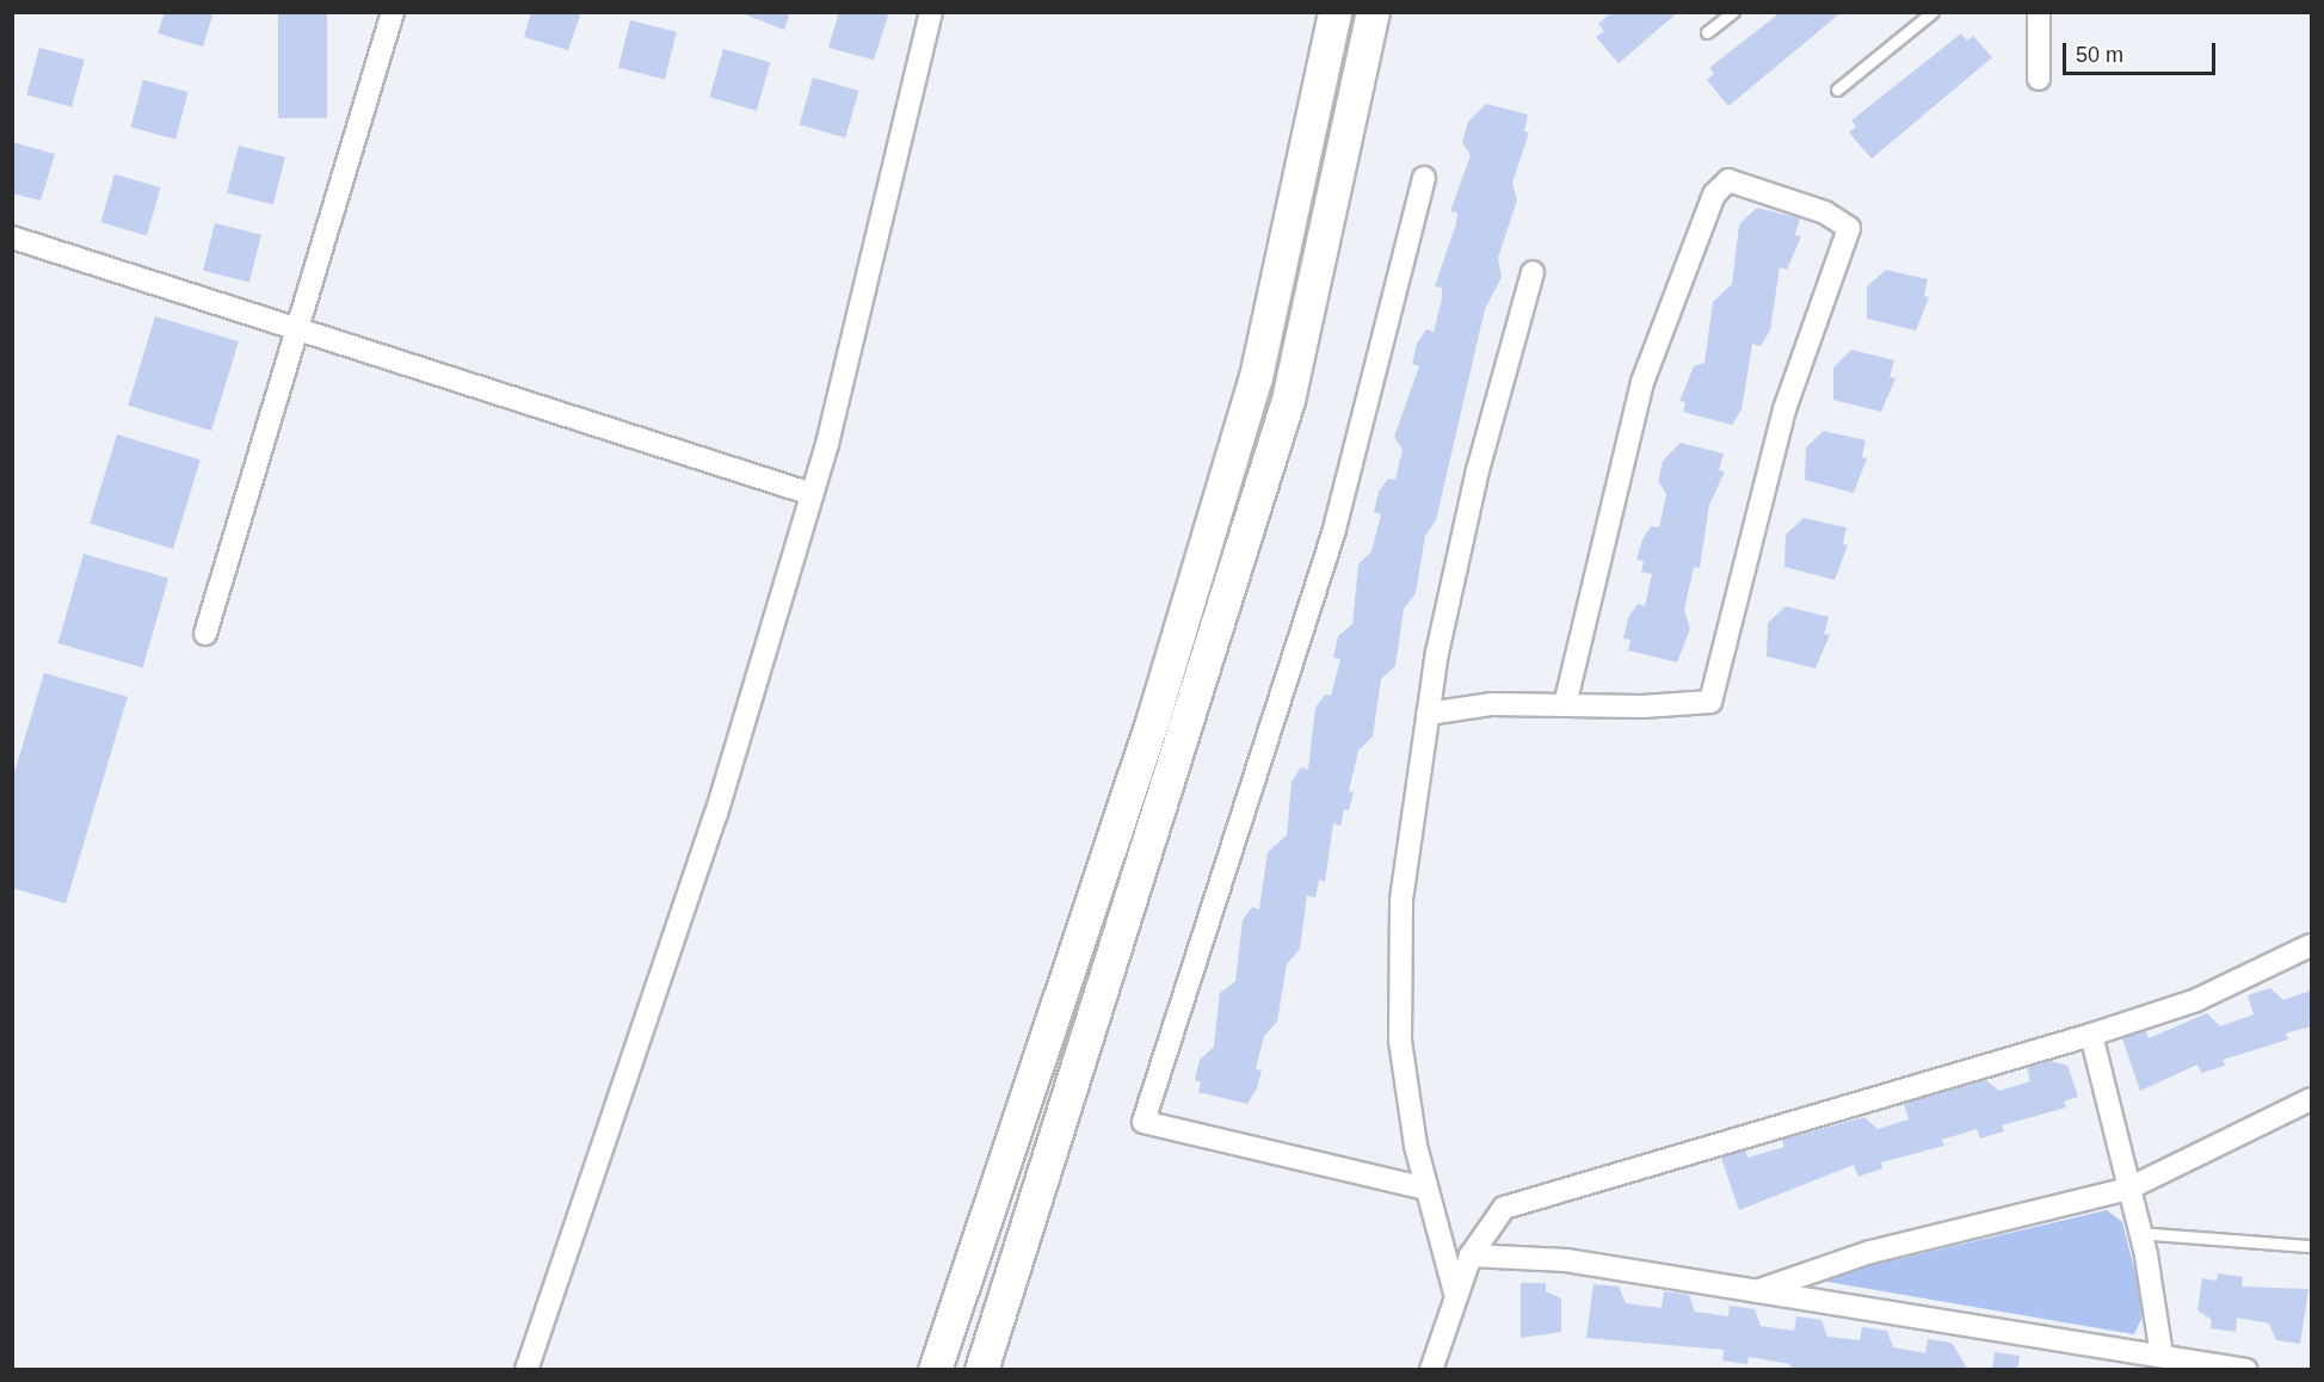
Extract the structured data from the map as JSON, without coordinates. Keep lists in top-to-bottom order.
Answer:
{
  "scale_bar": "50 m"
}
